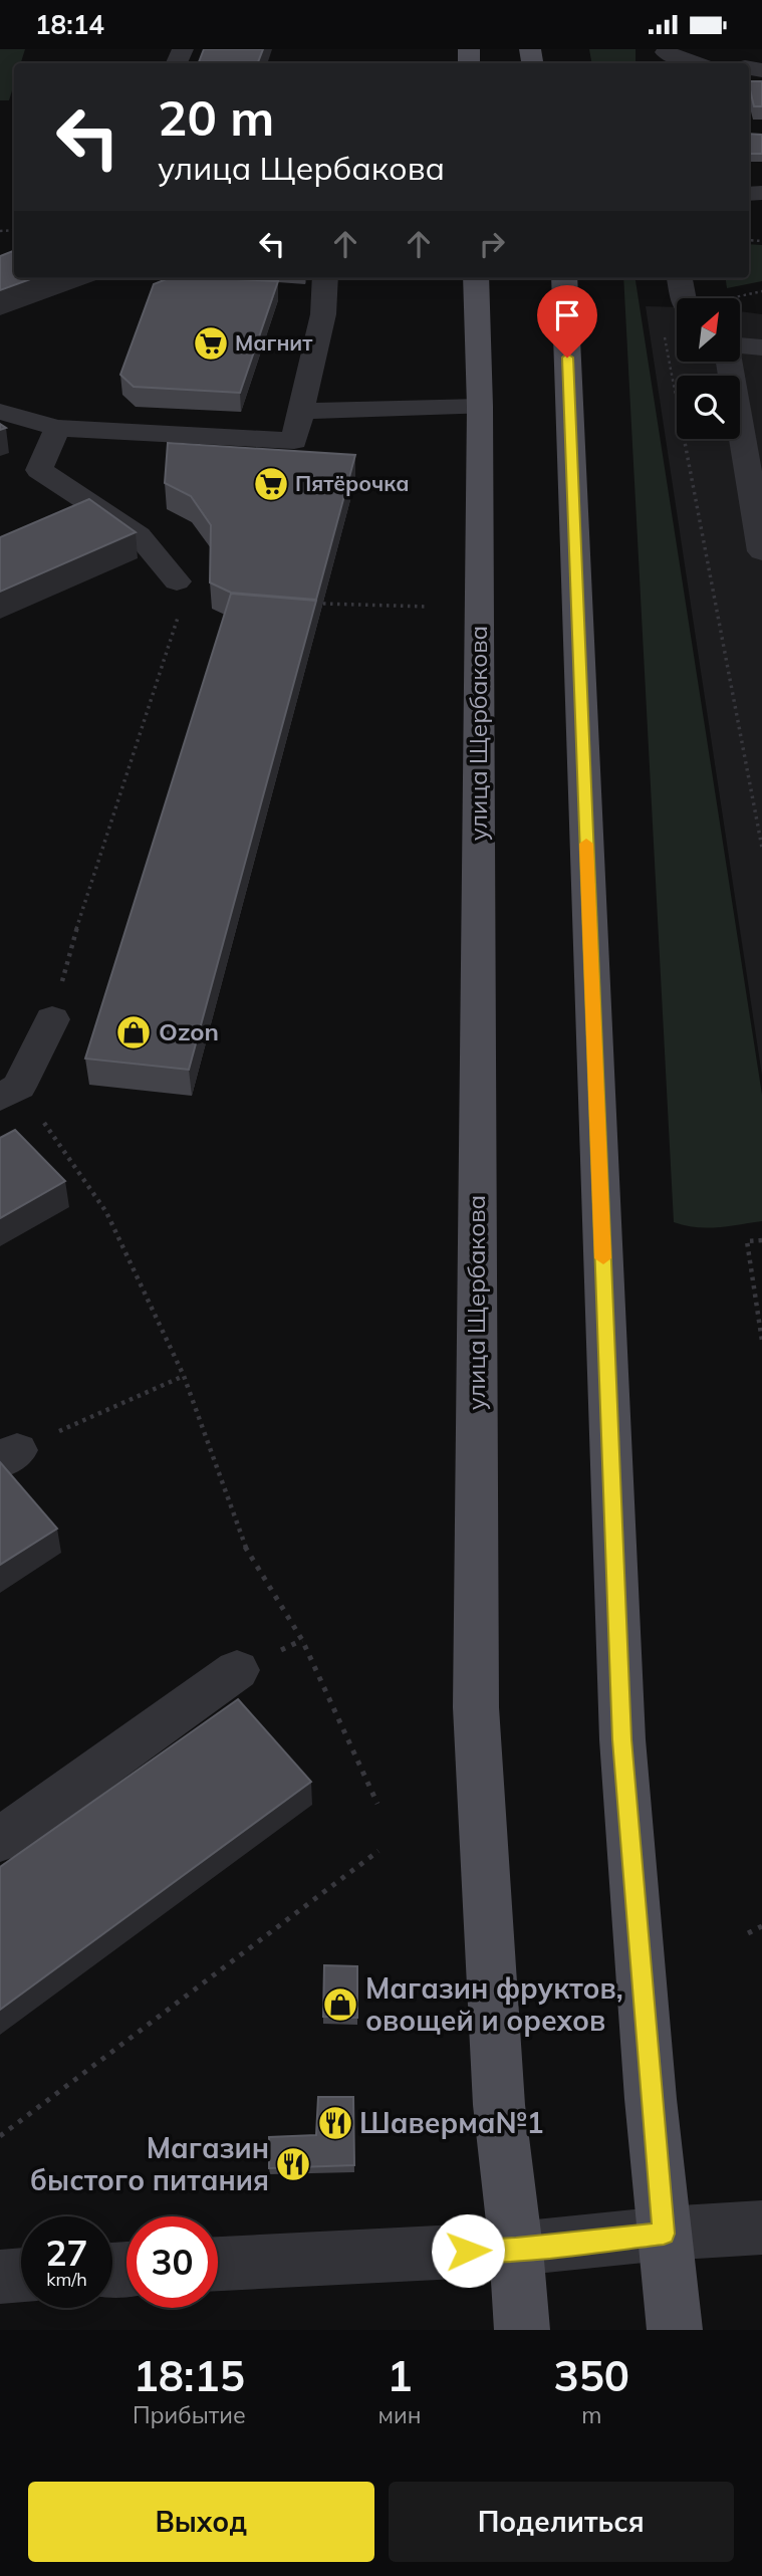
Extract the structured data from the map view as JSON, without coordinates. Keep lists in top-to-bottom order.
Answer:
{
  "streets": {
    "main road": ["улица Щербакова"]
  },
  "places": {
    "supermarket": ["Магнит", "Пятёрочка"],
    "shop": ["Ozon", "Магазин фруктов, овощей и орехов"],
    "restaurant": ["Шаверма№1", "Магазин быстого питания"]
  },
  "north": "top right",
  "page": {
    "status": "18:14",
    "turn": ["20 m", "улица Щербакова"],
    "speed": "27 km/h",
    "limit": "30",
    "eta": [
      "18:15",
      "Прибытие",
      "1",
      "мин",
      "350",
      "m"
    ],
    "buttons": ["Выход", "Поделиться"]
  }
}
